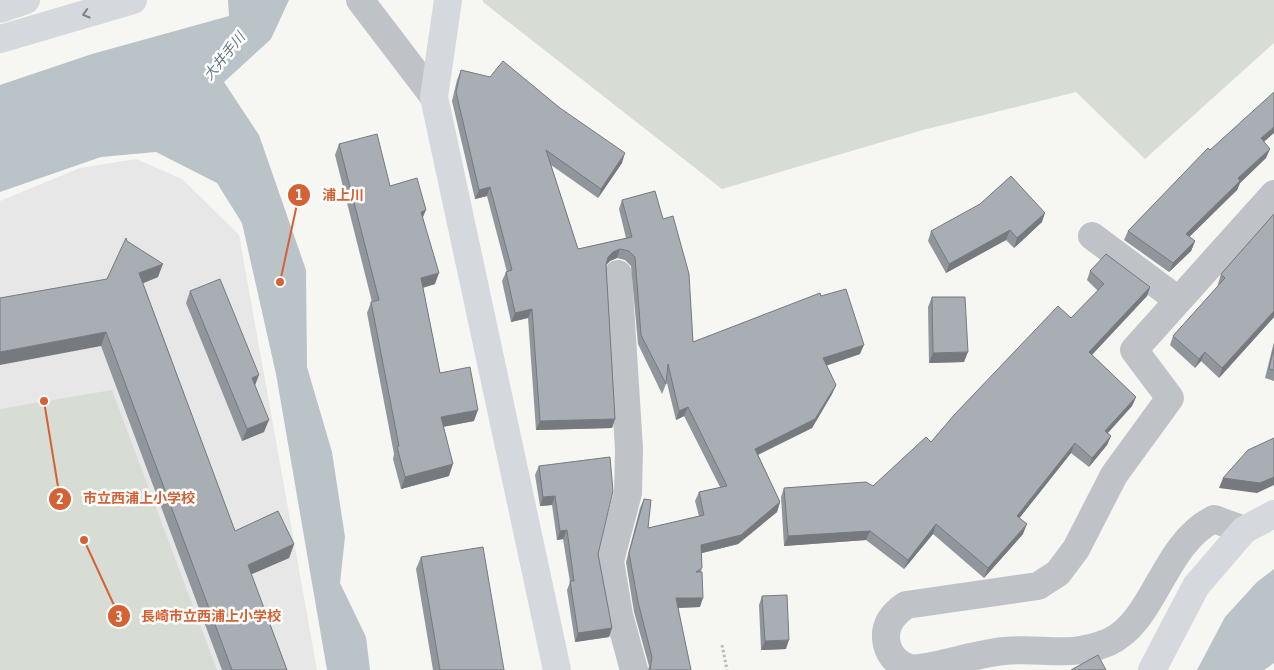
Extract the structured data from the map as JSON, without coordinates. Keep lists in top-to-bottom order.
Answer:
{
  "water": ["大井手川"],
  "places": ["浦上川", "市立西浦上小学校", "長崎市立西浦上小学校"]
}
